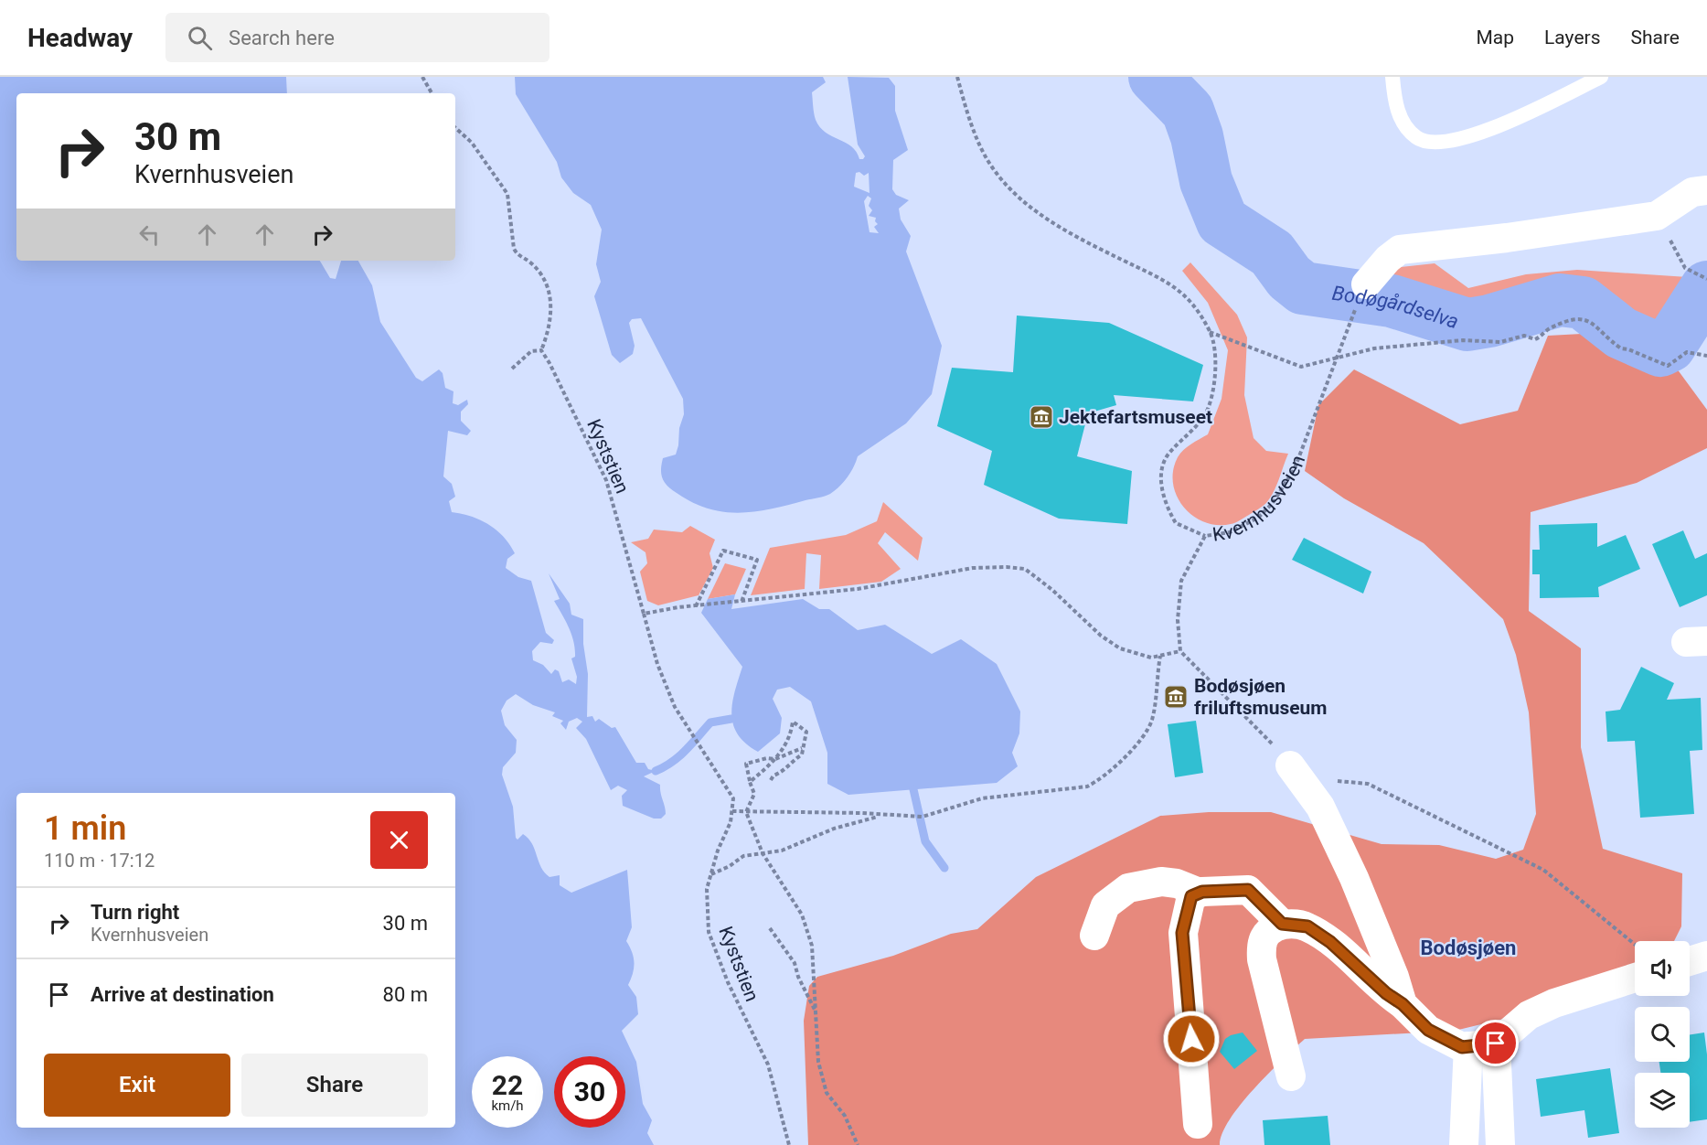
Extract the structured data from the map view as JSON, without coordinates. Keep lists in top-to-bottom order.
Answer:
{
  "streets": {
    "path": ["Kyststien", "Kvernhusveien"]
  },
  "districts": ["Bodøsjøen"],
  "water": ["Bodøgårdselva"],
  "places": {
    "museum": ["Jektefartsmuseet", "Bodøsjøen friluftsmuseum"]
  },
  "page": {
    "header": "Headway",
    "search": "Search here",
    "nav": ["Map", "Layers", "Share"],
    "turn": ["30 m", "Kvernhusveien"],
    "heading": ["1 min", "110 m · 17:12"],
    "list": [
      {
        "name": "Turn right",
        "note": "Kvernhusveien",
        "value": "30 m"
      },
      {
        "name": "Arrive at destination",
        "value": "80 m"
      }
    ],
    "buttons": ["Exit", "Share"],
    "speed": "22 km/h",
    "limit": "30"
  }
}
